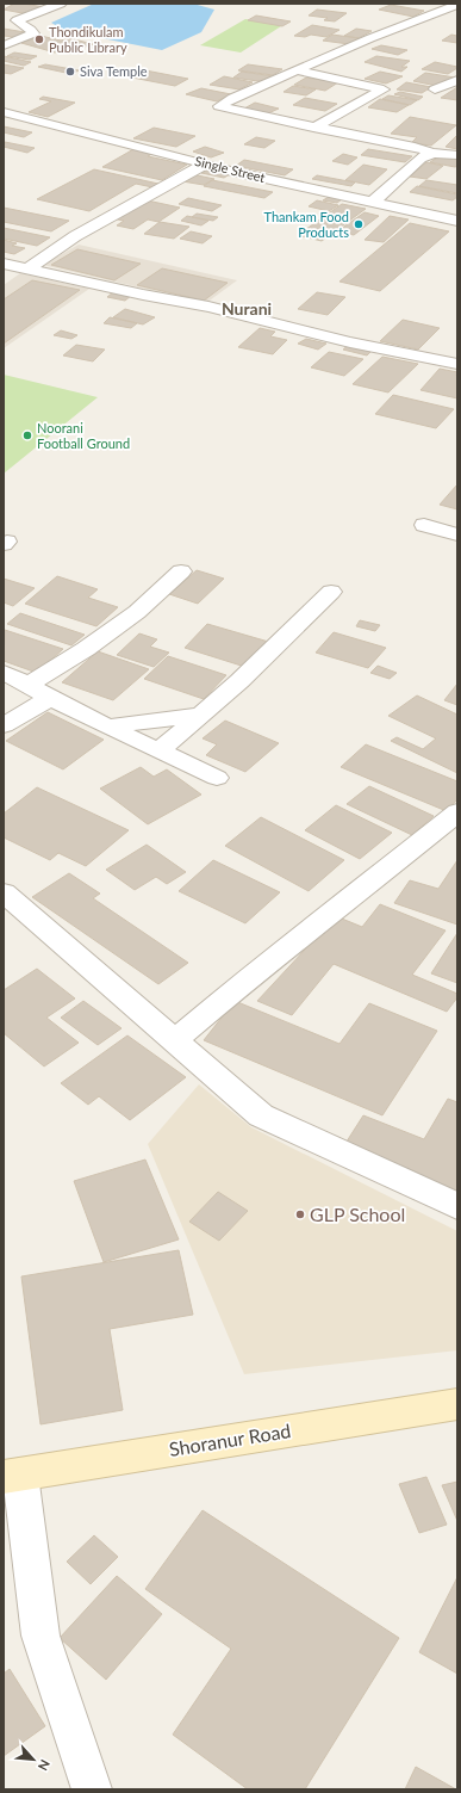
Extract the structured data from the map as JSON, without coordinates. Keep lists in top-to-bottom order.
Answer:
{
  "streets": {
    "main road": ["Shoranur Road"],
    "street": ["Single Street"]
  },
  "districts": ["Nurani"],
  "places": [
    "Thondikulam Public Library",
    "Siva Temple",
    "Thankam Food Products",
    "Noorani Football Ground",
    "GLP School"
  ],
  "north": "bottom right"
}
